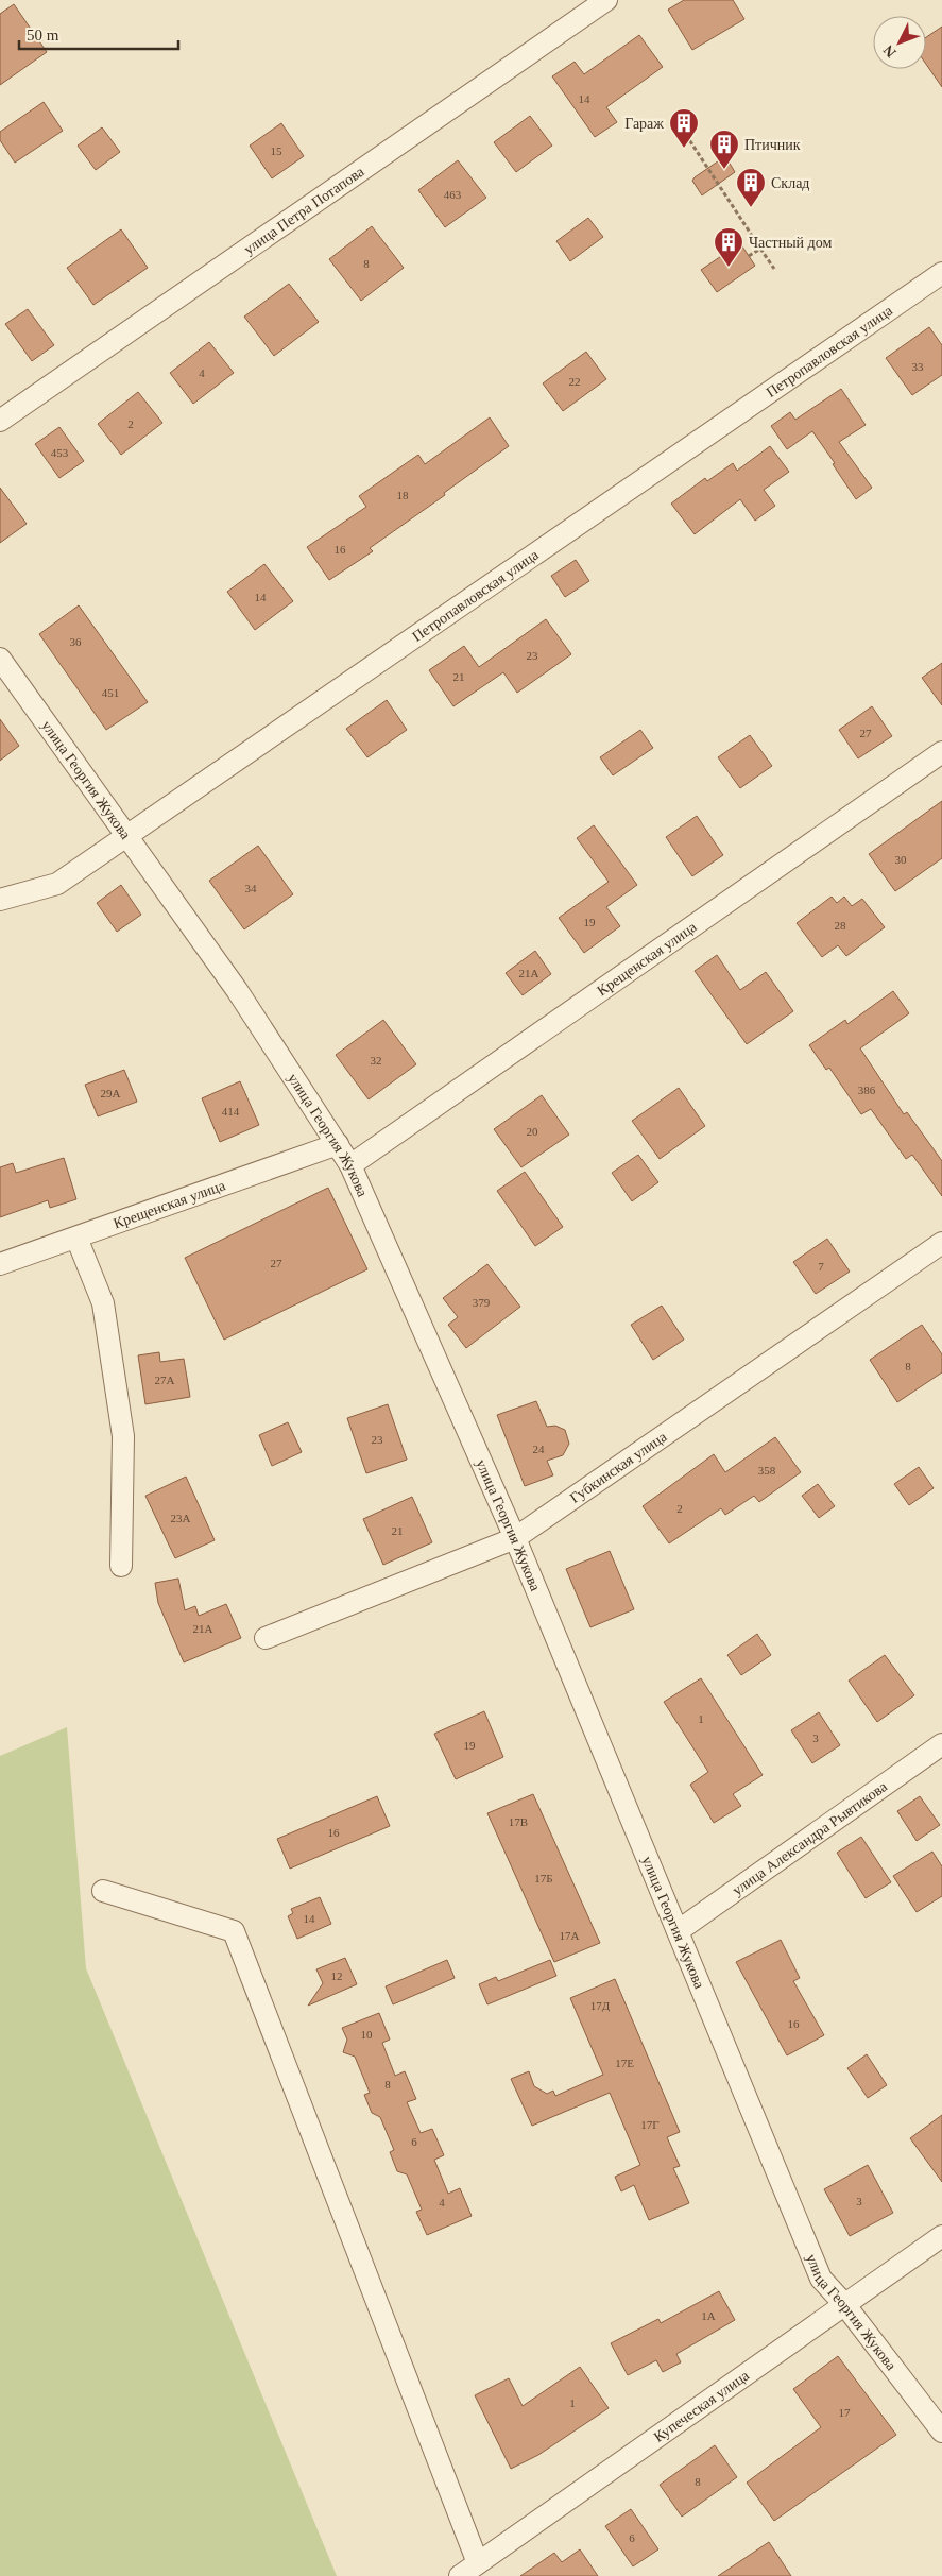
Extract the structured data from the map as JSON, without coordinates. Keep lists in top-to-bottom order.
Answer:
{
  "streets": {
    "street": [
      "улица Петра Потапова",
      "Петропавловская улица",
      "улица Георгия Жукова",
      "Крещенская улица",
      "Губкинская улица",
      "улица Александра Рывтикова",
      "Купеческая улица"
    ]
  },
  "crossings": [
    ["Петропавловская улица", "улица Георгия Жукова"],
    ["улица Георгия Жукова", "Крещенская улица"],
    ["улица Георгия Жукова", "Губкинская улица"],
    ["улица Георгия Жукова", "улица Александра Рывтикова"],
    ["улица Георгия Жукова", "Купеческая улица"]
  ],
  "places": {
    "building": [
      "Гараж",
      "Птичник",
      "Склад",
      "Частный дом"
    ]
  },
  "house_numbers": [
    "14",
    "15",
    "463",
    "8",
    "33",
    "4",
    "22",
    "2",
    "453",
    "18",
    "16",
    "14",
    "36",
    "23",
    "21",
    "451",
    "27",
    "30",
    "34",
    "19",
    "28",
    "21А",
    "32",
    "386",
    "29А",
    "414",
    "20",
    "27",
    "7",
    "379",
    "8",
    "27А",
    "23",
    "24",
    "358",
    "2",
    "23А",
    "21",
    "21А",
    "1",
    "3",
    "19",
    "17В",
    "16",
    "17Б",
    "14",
    "17А",
    "12",
    "17Д",
    "16",
    "10",
    "17Е",
    "8",
    "17Г",
    "6",
    "3",
    "4",
    "1А",
    "1",
    "17",
    "8",
    "6"
  ],
  "scale_bar": "50 m",
  "north": "bottom left"
}
